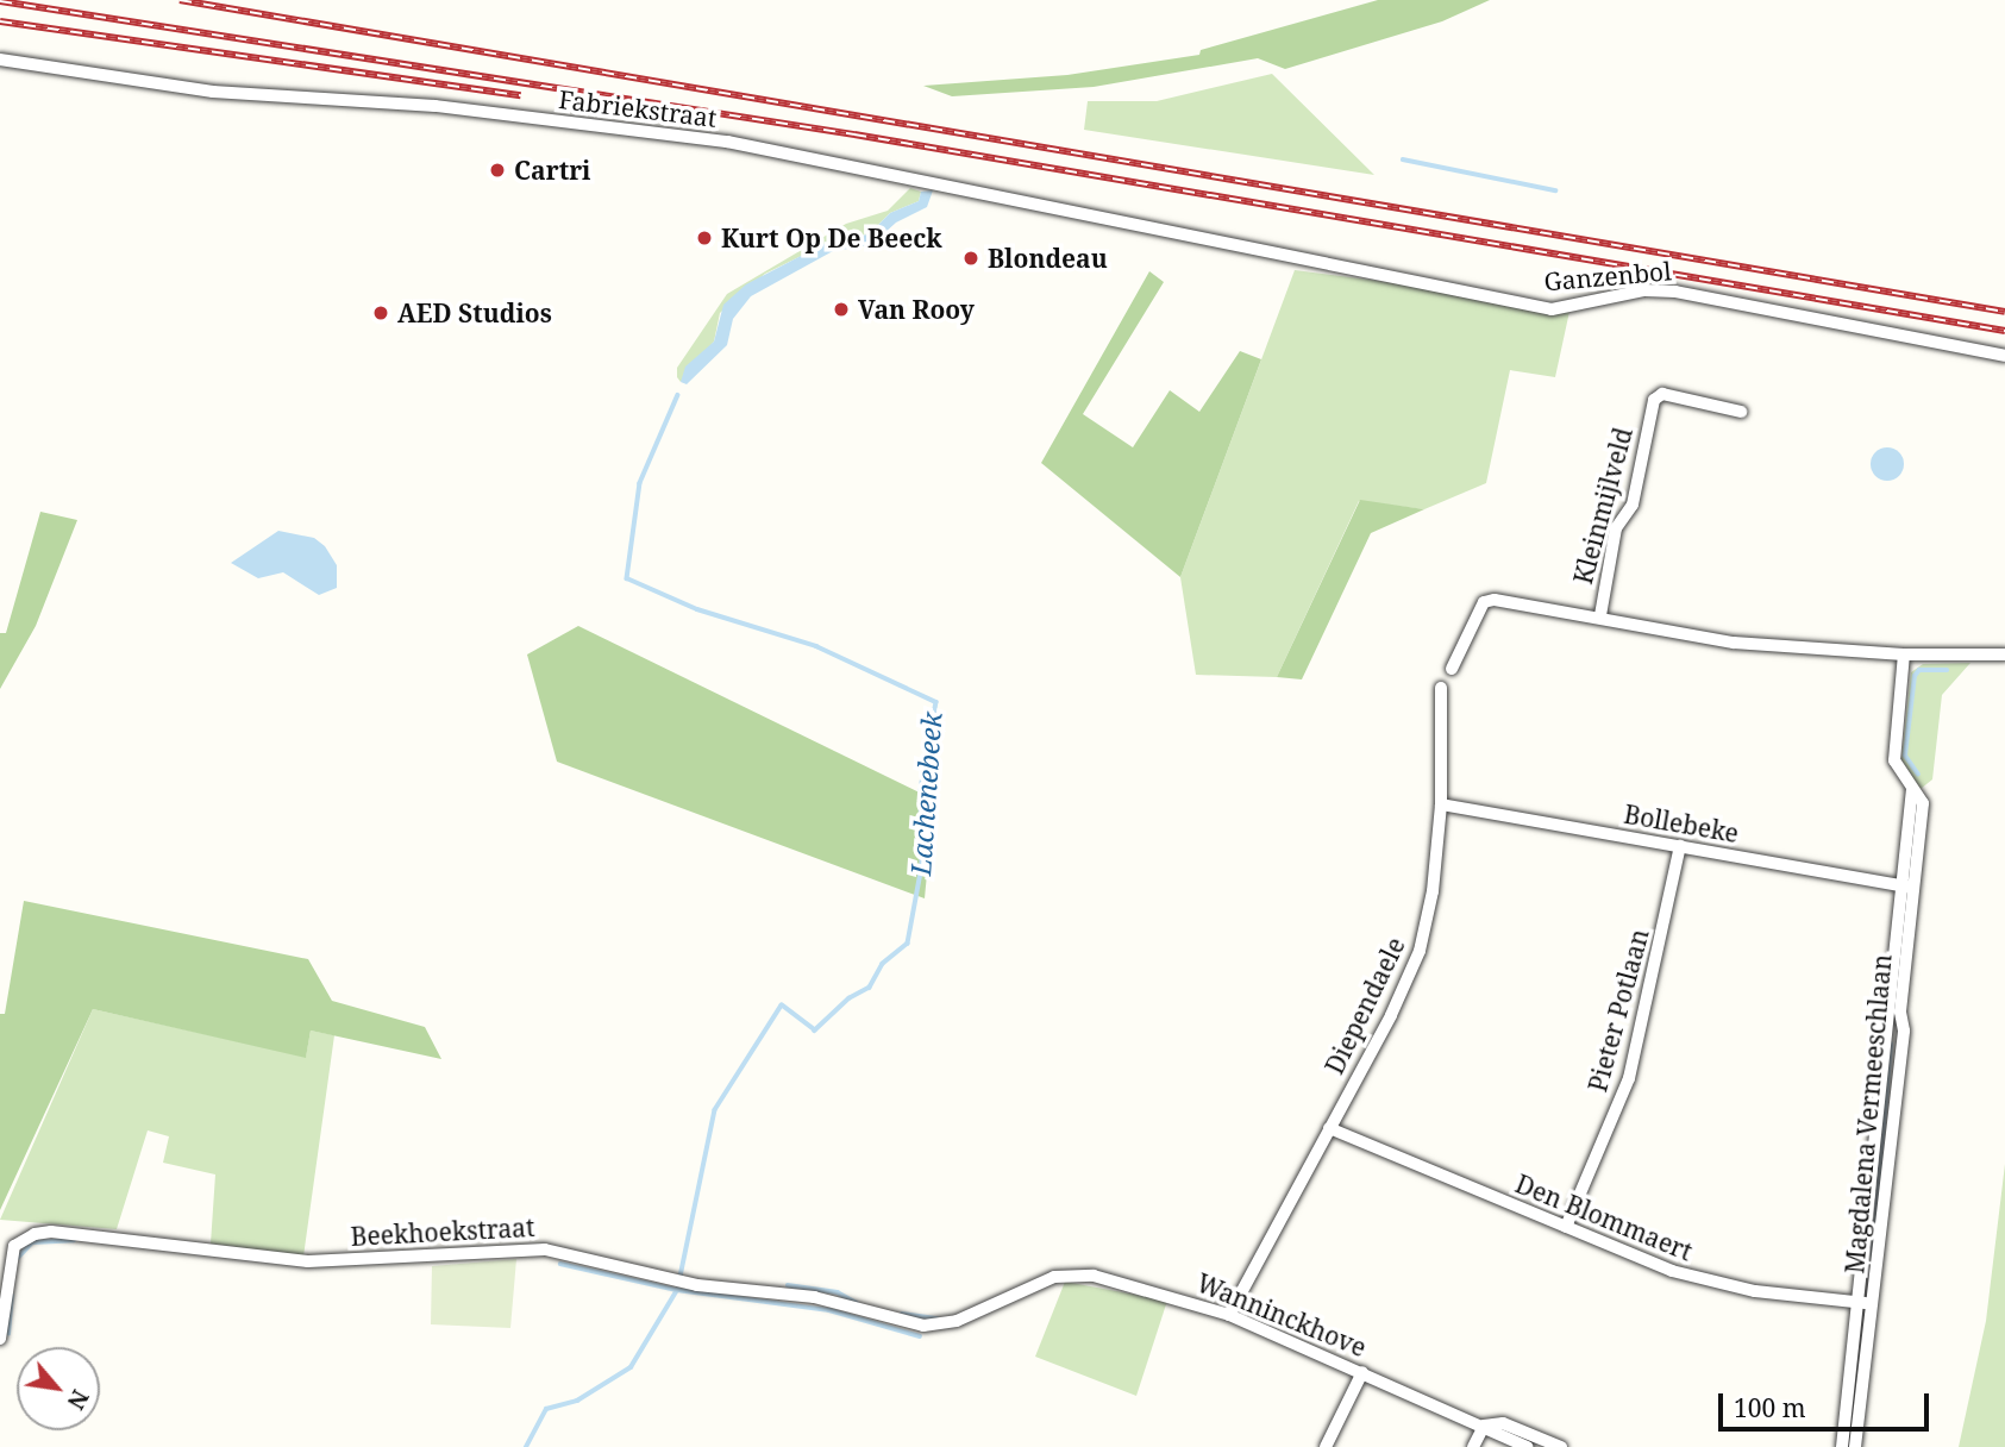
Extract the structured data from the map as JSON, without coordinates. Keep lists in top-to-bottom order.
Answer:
{
  "streets": {
    "street": [
      "Fabriekstraat",
      "Ganzenbol",
      "Kleinmijlveld",
      "Bollebeke",
      "Diependaele",
      "Pieter Potlaan",
      "Magdalena Vermeeschlaan",
      "Den Blommaert",
      "Beekhoekstraat",
      "Wanninckhove"
    ]
  },
  "crossings": [
    ["Fabriekstraat", "Ganzenbol"],
    ["Kleinmijlveld", "Magdalena Vermeeschlaan"],
    ["Bollebeke", "Diependaele"],
    ["Bollebeke", "Pieter Potlaan"],
    ["Bollebeke", "Magdalena Vermeeschlaan"],
    ["Diependaele", "Den Blommaert"],
    ["Diependaele", "Wanninckhove"],
    ["Pieter Potlaan", "Den Blommaert"],
    ["Magdalena Vermeeschlaan", "Den Blommaert"],
    ["Beekhoekstraat", "Wanninckhove"]
  ],
  "water": ["Lachenebeek"],
  "places": [
    "Cartri",
    "Kurt Op De Beeck",
    "Blondeau",
    "Van Rooy",
    "AED Studios"
  ],
  "scale_bar": "100 m",
  "north": "bottom right"
}
